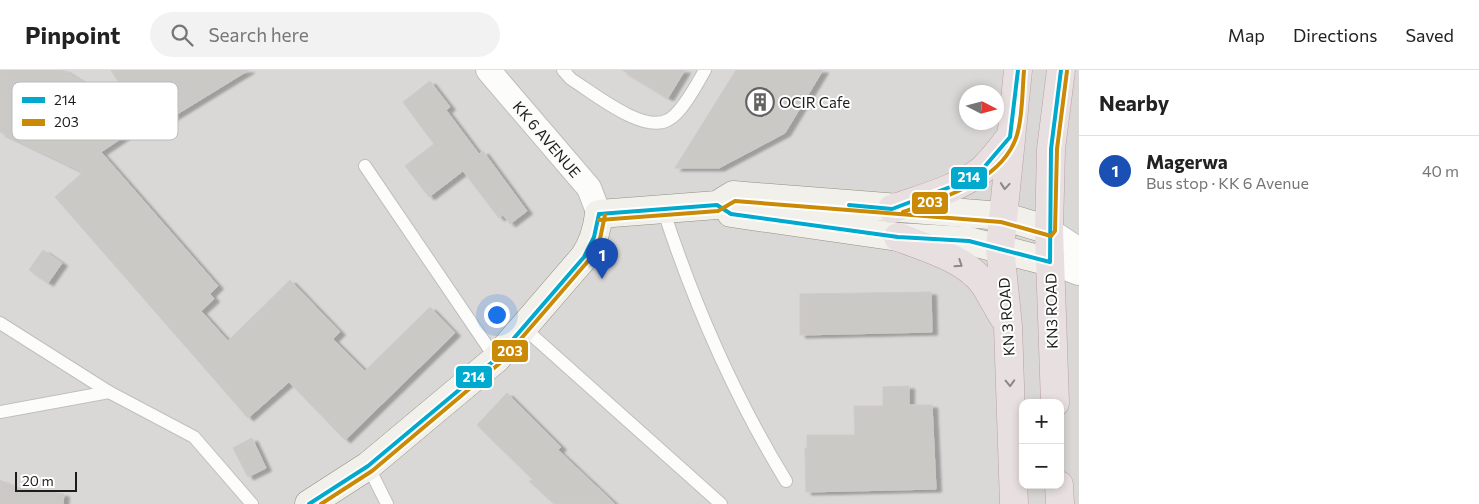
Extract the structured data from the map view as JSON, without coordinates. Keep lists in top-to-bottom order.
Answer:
{
  "streets": {
    "highway": ["KN3 ROAD", "KN 3 ROAD"],
    "street": ["KK 6 AVENUE"]
  },
  "one_way": ["KN 3 ROAD"],
  "places": {
    "building": ["OCIR Cafe"]
  },
  "lines": ["transit line 214", "transit line 203"],
  "legend": ["214", "203"],
  "scale_bar": "20 m",
  "north": "right",
  "page": {
    "header": "Pinpoint",
    "search": "Search here",
    "nav": ["Map", "Directions", "Saved"],
    "heading": "Nearby",
    "list": [
      {
        "mark": "1",
        "name": "Magerwa",
        "note": "Bus stop · KK 6 Avenue",
        "value": "40 m"
      }
    ],
    "pins": "1",
    "map_buttons": ["+", "−"],
    "scale": "20 m"
  }
}
